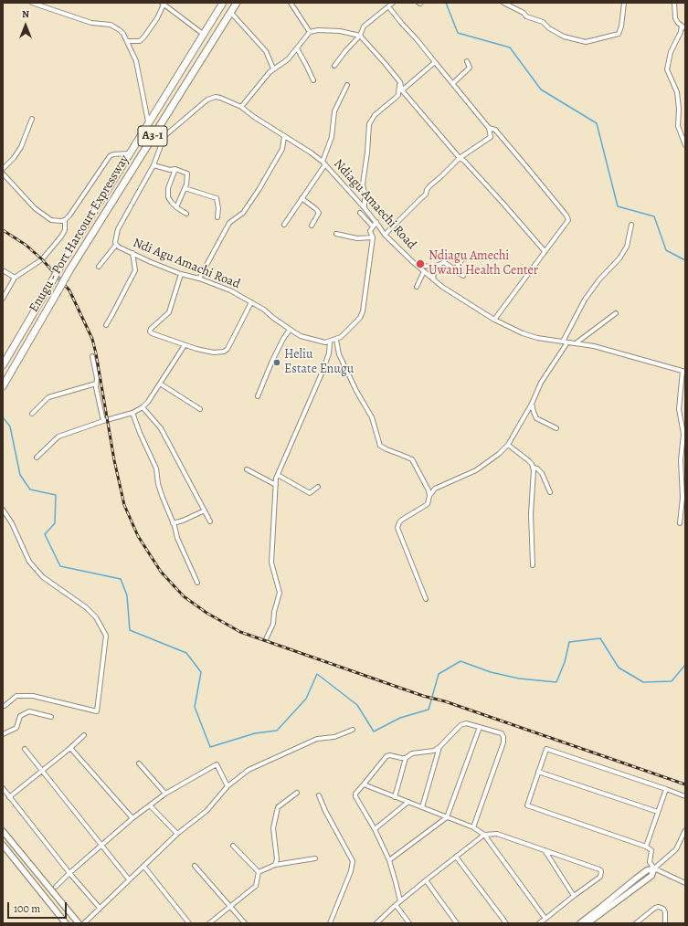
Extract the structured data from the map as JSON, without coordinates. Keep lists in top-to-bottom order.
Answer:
{
  "streets": {
    "highway": ["A3-1", "Enugu - Port Harcourt Expressway"],
    "street": ["Ndiagu Amaechi Road", "Ndi Agu Amachi Road"]
  },
  "crossings": [
    ["Ndiagu Amaechi Road", "Ndi Agu Amachi Road"]
  ],
  "places": ["Ndiagu Amechi Uwani Health Center", "Heliu Estate Enugu"],
  "scale_bar": "100 m",
  "north": "top"
}
